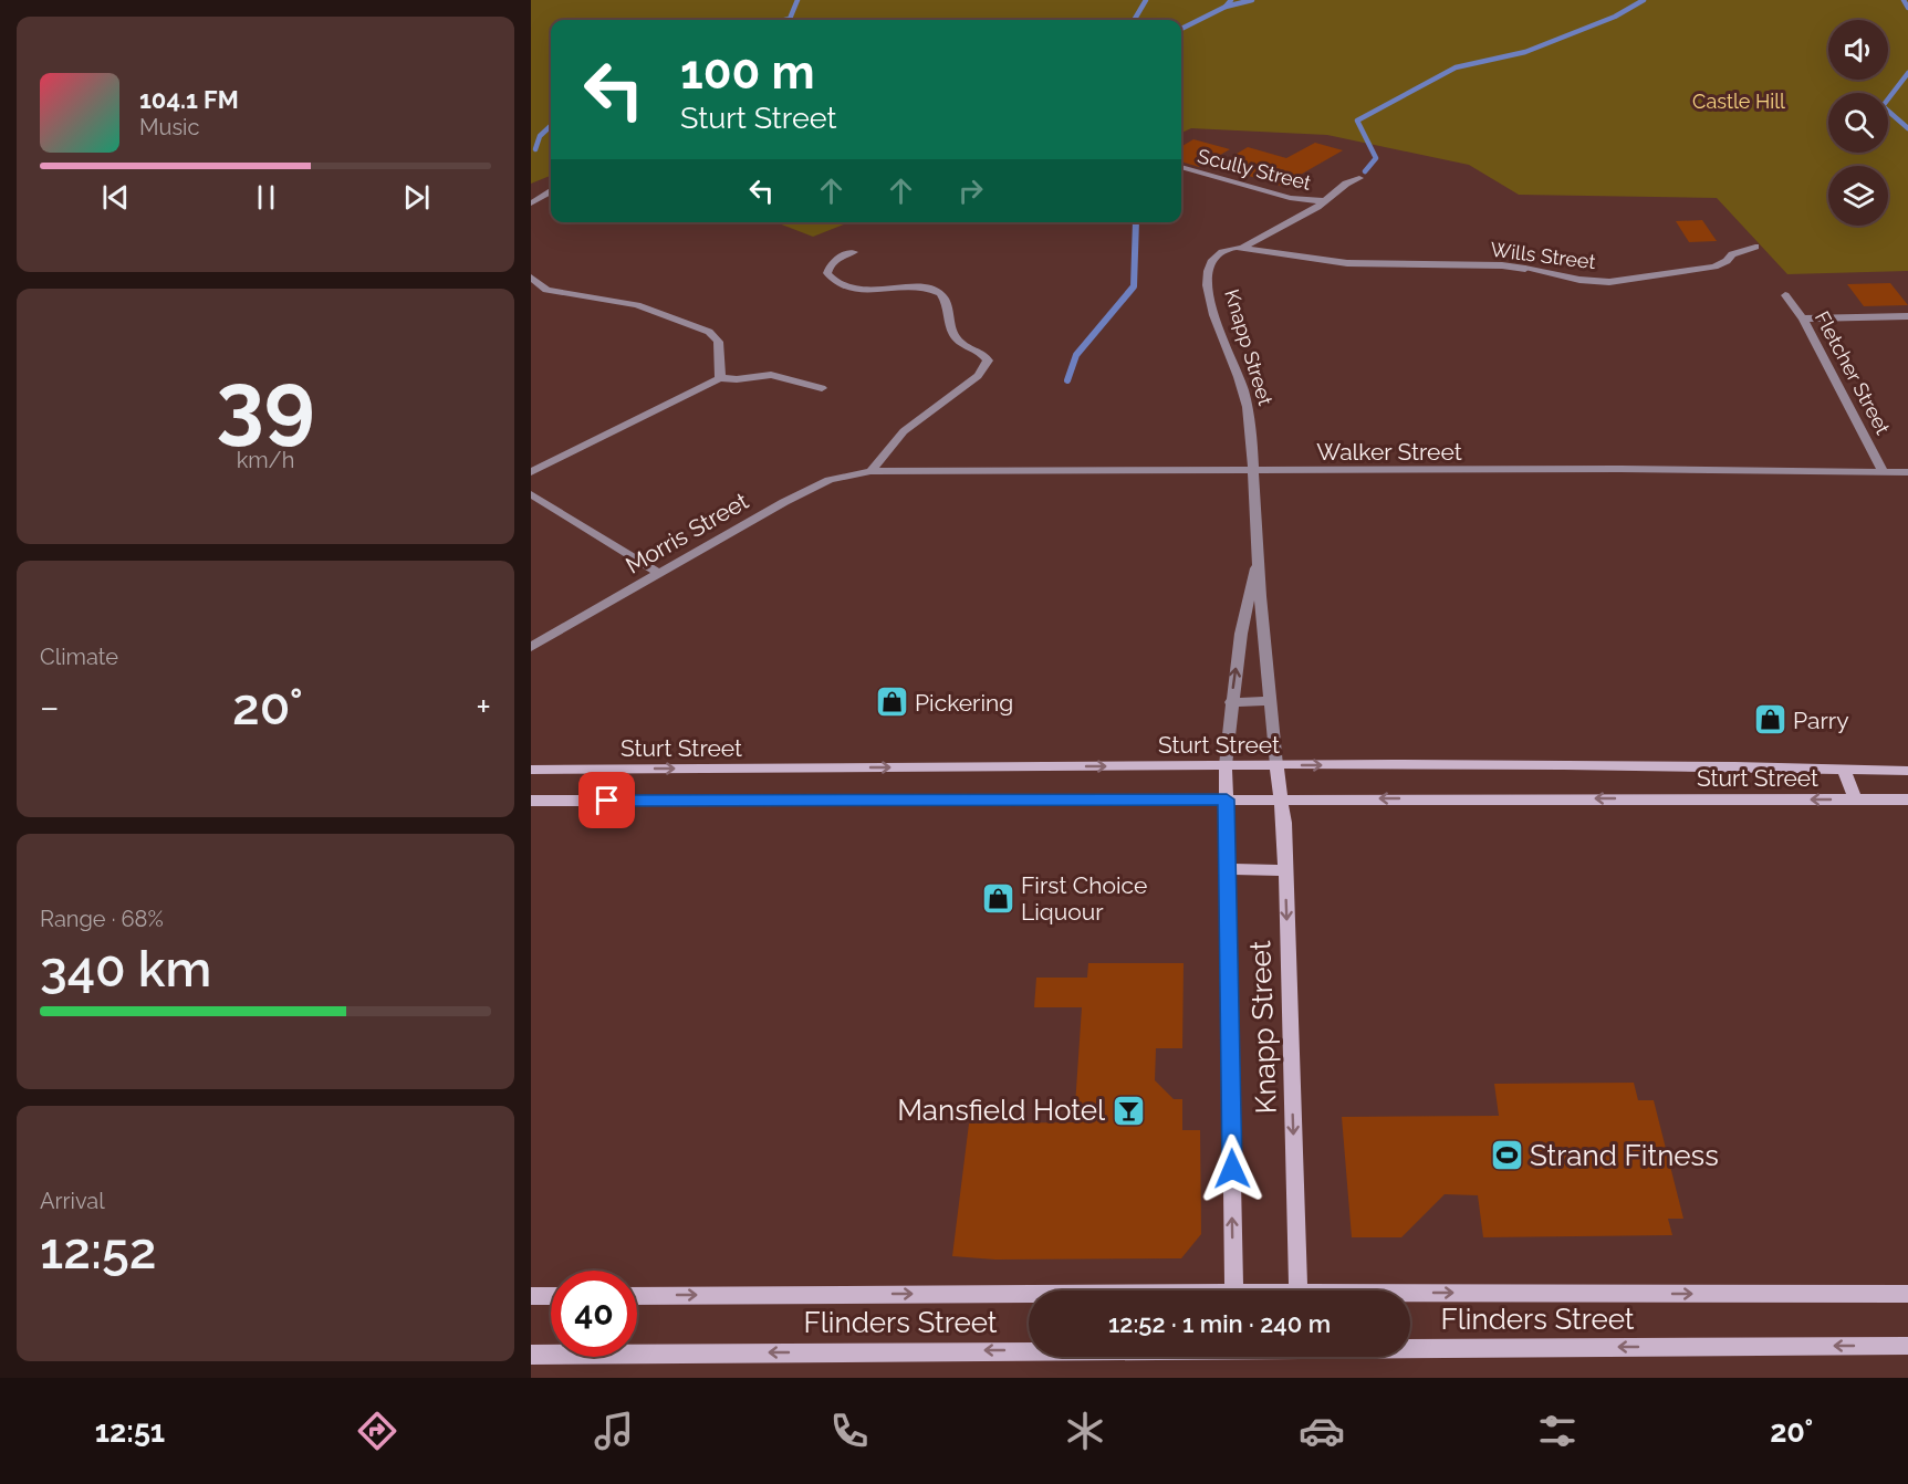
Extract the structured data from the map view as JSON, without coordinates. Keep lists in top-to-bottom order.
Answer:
{
  "streets": {
    "main road": ["Knapp Street", "Sturt Street", "Flinders Street"],
    "street": [
      "Scully Street",
      "Wills Street",
      "Fletcher Street",
      "Walker Street",
      "Morris Street"
    ]
  },
  "crossings": [
    ["Wills Street", "Knapp Street"],
    ["Knapp Street", "Walker Street"],
    ["Knapp Street", "Sturt Street"],
    ["Fletcher Street", "Walker Street"],
    ["Walker Street", "Morris Street"]
  ],
  "parks": ["Castle Hill"],
  "places": {
    "shop": ["Pickering", "Parry", "First Choice Liquour"],
    "bar": ["Mansfield Hotel"],
    "sports": ["Strand Fitness"]
  },
  "page": {
    "turn": ["100 m", "Sturt Street"],
    "song": ["104.1 FM", "Music"],
    "tile": [
      ["39", "km/h"],
      "Climate",
      ["Range · 68%", "340 km"],
      ["Arrival", "12:52"]
    ],
    "heat": ["−", "20°", "+"],
    "limit": "40",
    "trip": "12:52 · 1 min · 240 m",
    "tabs": ["12:51", "20°"]
  }
}
